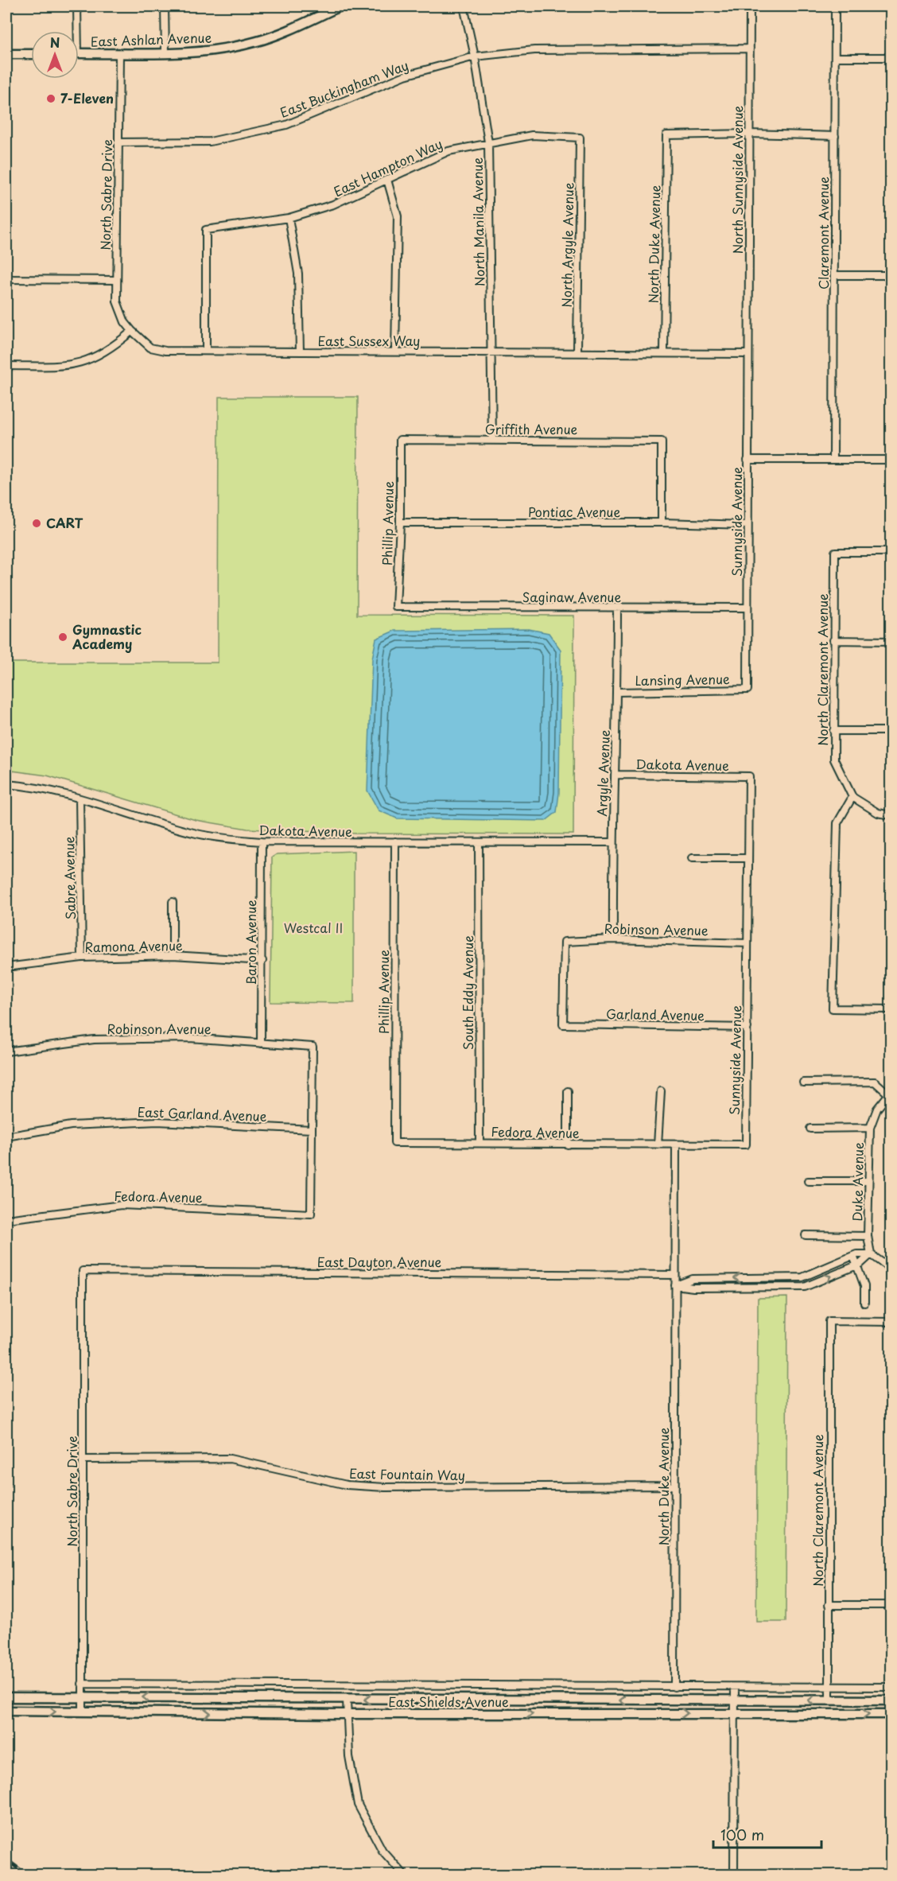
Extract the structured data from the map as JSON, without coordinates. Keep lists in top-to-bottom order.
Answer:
{
  "streets": {
    "main road": ["East Ashlan Avenue", "East Shields Avenue"],
    "street": [
      "East Buckingham Way",
      "East Hampton Way",
      "North Sunnyside Avenue",
      "North Sabre Drive",
      "North Manila Avenue",
      "Claremont Avenue",
      "North Duke Avenue",
      "North Argyle Avenue",
      "East Sussex Way",
      "Griffith Avenue",
      "Pontiac Avenue",
      "Sunnyside Avenue",
      "Phillip Avenue",
      "Saginaw Avenue",
      "North Claremont Avenue",
      "Lansing Avenue",
      "Dakota Avenue",
      "Argyle Avenue",
      "Sabre Avenue",
      "Robinson Avenue",
      "Baron Avenue",
      "Ramona Avenue",
      "South Eddy Avenue",
      "Garland Avenue",
      "East Garland Avenue",
      "Fedora Avenue",
      "Duke Avenue",
      "East Dayton Avenue",
      "East Fountain Way"
    ]
  },
  "crossings": [
    ["East Ashlan Avenue", "North Sabre Drive"],
    ["East Buckingham Way", "North Sunnyside Avenue"],
    ["East Buckingham Way", "North Sabre Drive"],
    ["East Buckingham Way", "North Manila Avenue"],
    ["East Hampton Way", "North Manila Avenue"],
    ["East Hampton Way", "North Argyle Avenue"],
    ["East Hampton Way", "East Sussex Way"],
    ["North Sunnyside Avenue", "North Duke Avenue"],
    ["North Sunnyside Avenue", "East Sussex Way"],
    ["North Sunnyside Avenue", "Sunnyside Avenue"],
    ["North Sabre Drive", "East Sussex Way"],
    ["North Sabre Drive", "East Dayton Avenue"],
    ["North Sabre Drive", "East Fountain Way"],
    ["North Sabre Drive", "East Shields Avenue"],
    ["North Manila Avenue", "East Sussex Way"],
    ["North Manila Avenue", "Griffith Avenue"],
    ["North Duke Avenue", "East Sussex Way"],
    ["North Duke Avenue", "East Dayton Avenue"],
    ["North Duke Avenue", "East Fountain Way"],
    ["North Duke Avenue", "East Shields Avenue"],
    ["North Argyle Avenue", "East Sussex Way"],
    ["East Sussex Way", "Sunnyside Avenue"],
    ["Griffith Avenue", "Pontiac Avenue"],
    ["Griffith Avenue", "Phillip Avenue"],
    ["Pontiac Avenue", "Sunnyside Avenue"],
    ["Pontiac Avenue", "Phillip Avenue"],
    ["Sunnyside Avenue", "Saginaw Avenue"],
    ["Sunnyside Avenue", "Lansing Avenue"],
    ["Sunnyside Avenue", "Dakota Avenue"],
    ["Sunnyside Avenue", "Robinson Avenue"],
    ["Sunnyside Avenue", "Garland Avenue"],
    ["Sunnyside Avenue", "Fedora Avenue"],
    ["Phillip Avenue", "Saginaw Avenue"],
    ["Phillip Avenue", "Dakota Avenue"],
    ["Phillip Avenue", "Fedora Avenue"],
    ["Saginaw Avenue", "Argyle Avenue"],
    ["North Claremont Avenue", "East Shields Avenue"],
    ["Lansing Avenue", "Argyle Avenue"],
    ["Dakota Avenue", "Argyle Avenue"],
    ["Dakota Avenue", "Sabre Avenue"],
    ["Dakota Avenue", "Baron Avenue"],
    ["Dakota Avenue", "South Eddy Avenue"],
    ["Argyle Avenue", "Robinson Avenue"],
    ["Sabre Avenue", "Ramona Avenue"],
    ["Robinson Avenue", "Baron Avenue"],
    ["Robinson Avenue", "Garland Avenue"],
    ["Robinson Avenue", "East Garland Avenue"],
    ["Robinson Avenue", "Fedora Avenue"],
    ["Baron Avenue", "Ramona Avenue"],
    ["South Eddy Avenue", "Fedora Avenue"],
    ["East Garland Avenue", "Fedora Avenue"]
  ],
  "parks": ["Westcal II"],
  "places": ["7-Eleven", "CART", "Gymnastic Academy"],
  "scale_bar": "100 m",
  "north": "top"
}
